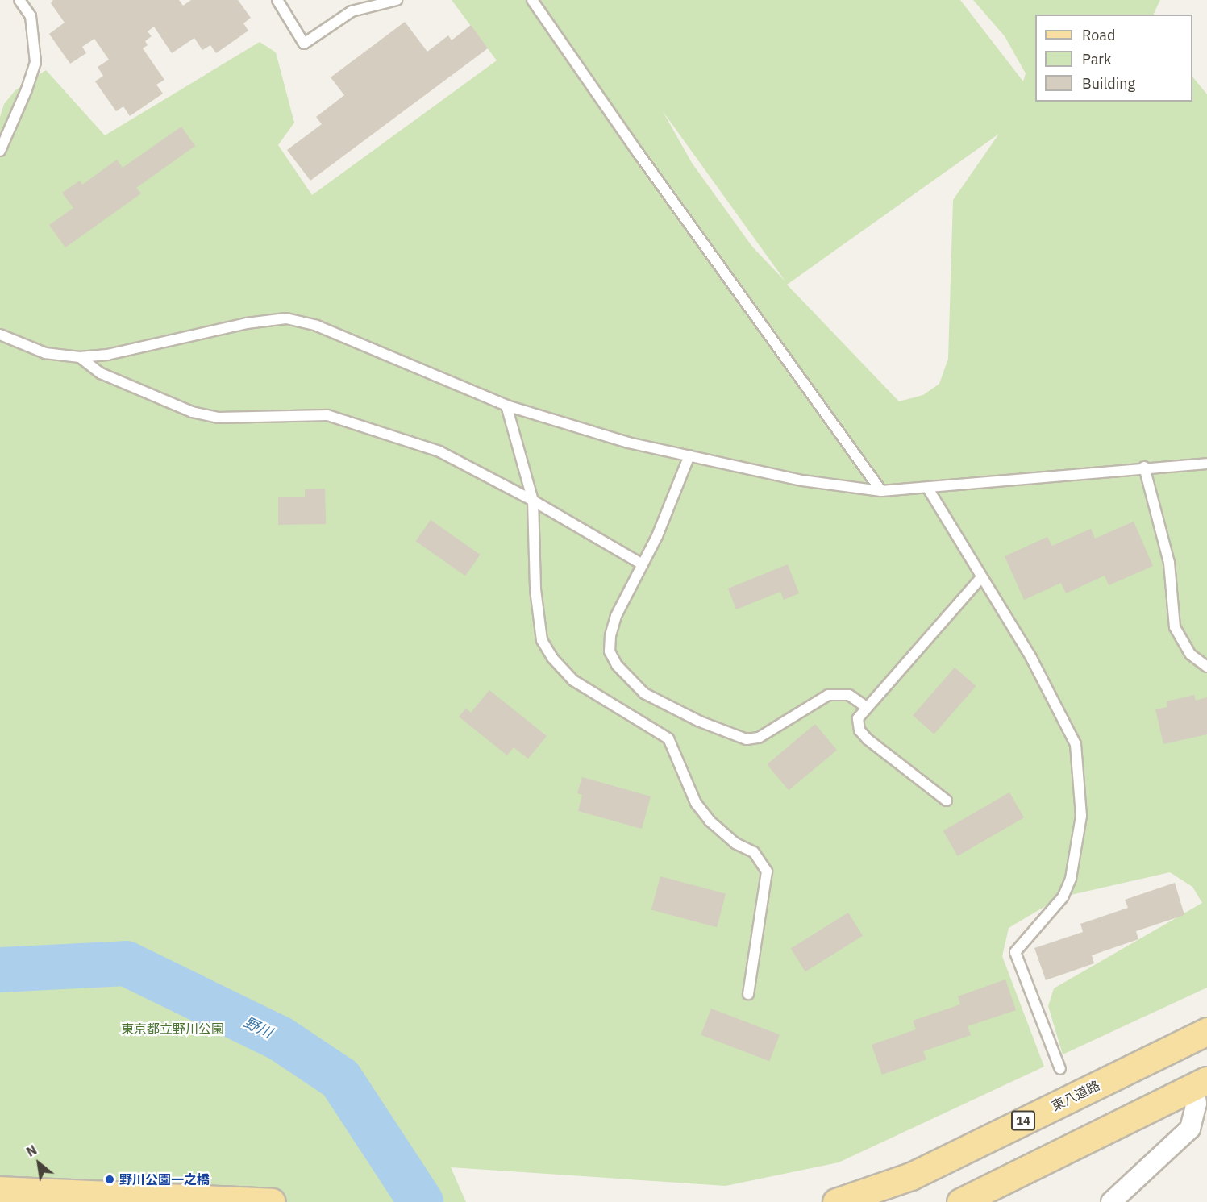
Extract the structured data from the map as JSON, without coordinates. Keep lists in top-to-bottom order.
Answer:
{
  "streets": {
    "main road": ["東八道路", "14"]
  },
  "water": ["野川"],
  "parks": ["東京都立野川公園"],
  "places": ["野川公園一之橋"],
  "legend": ["Road", "Park", "Building"],
  "north": "top left"
}
